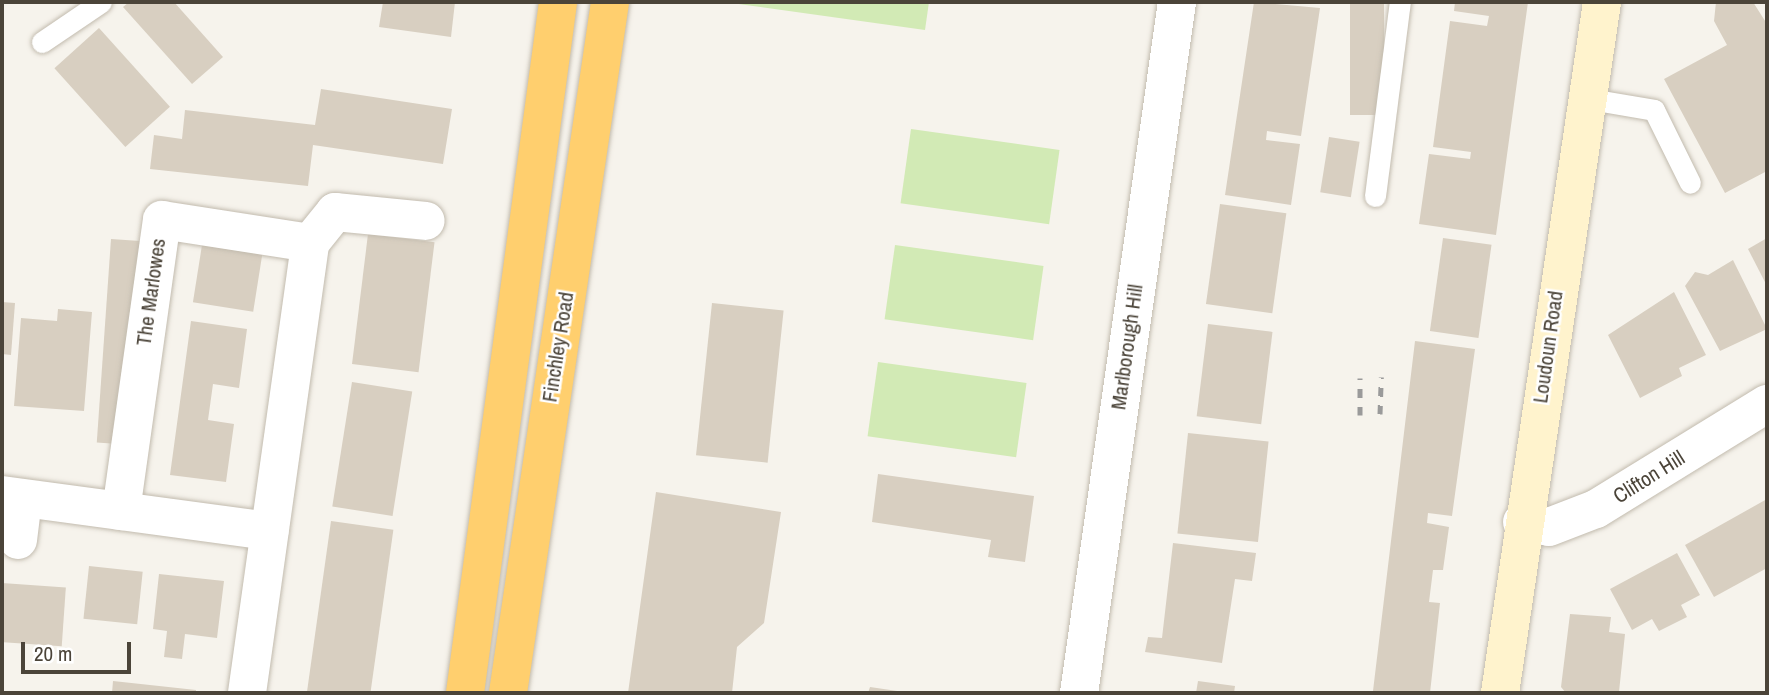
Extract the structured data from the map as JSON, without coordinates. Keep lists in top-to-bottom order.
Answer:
{
  "streets": {
    "highway": ["Finchley Road"],
    "street": [
      "The Marlowes",
      "Marlborough Hill",
      "Loudoun Road",
      "Clifton Hill"
    ]
  },
  "crossings": [
    ["Loudoun Road", "Clifton Hill"]
  ],
  "scale_bar": "20 m"
}
